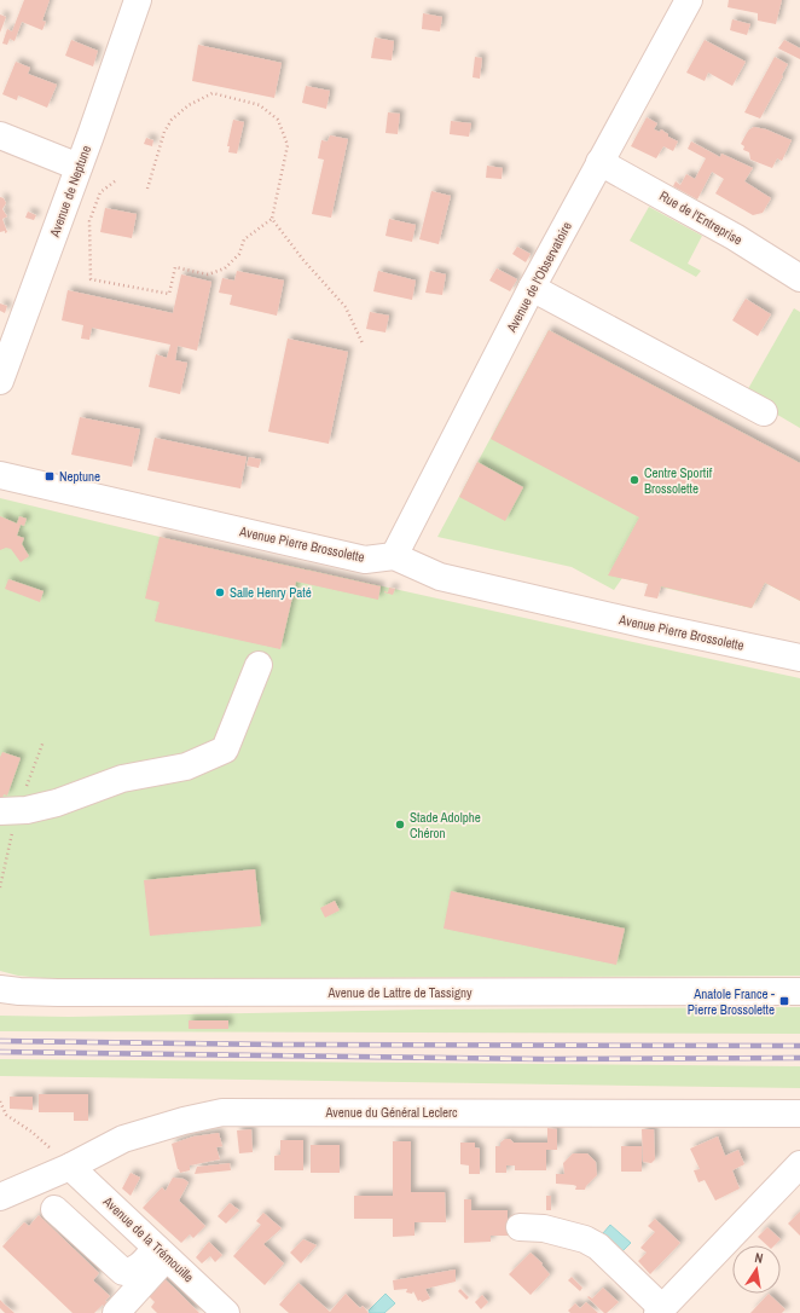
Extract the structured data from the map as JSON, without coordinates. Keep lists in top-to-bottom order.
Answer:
{
  "streets": {
    "street": [
      "Avenue de Neptune",
      "Rue de l'Entreprise",
      "Avenue de l'Observatoire",
      "Avenue Pierre Brossolette",
      "Avenue de Lattre de Tassigny",
      "Avenue du Général Leclerc",
      "Avenue de la Trémouille"
    ]
  },
  "crossings": [
    ["Rue de l'Entreprise", "Avenue de l'Observatoire"],
    ["Avenue de l'Observatoire", "Avenue Pierre Brossolette"],
    ["Avenue du Général Leclerc", "Avenue de la Trémouille"]
  ],
  "places": {
    "transit": ["Neptune", "Anatole France - Pierre Brossolette"],
    "other": ["Centre Sportif Brossolette", "Salle Henry Paté", "Stade Adolphe Chéron"]
  },
  "north": "top"
}
